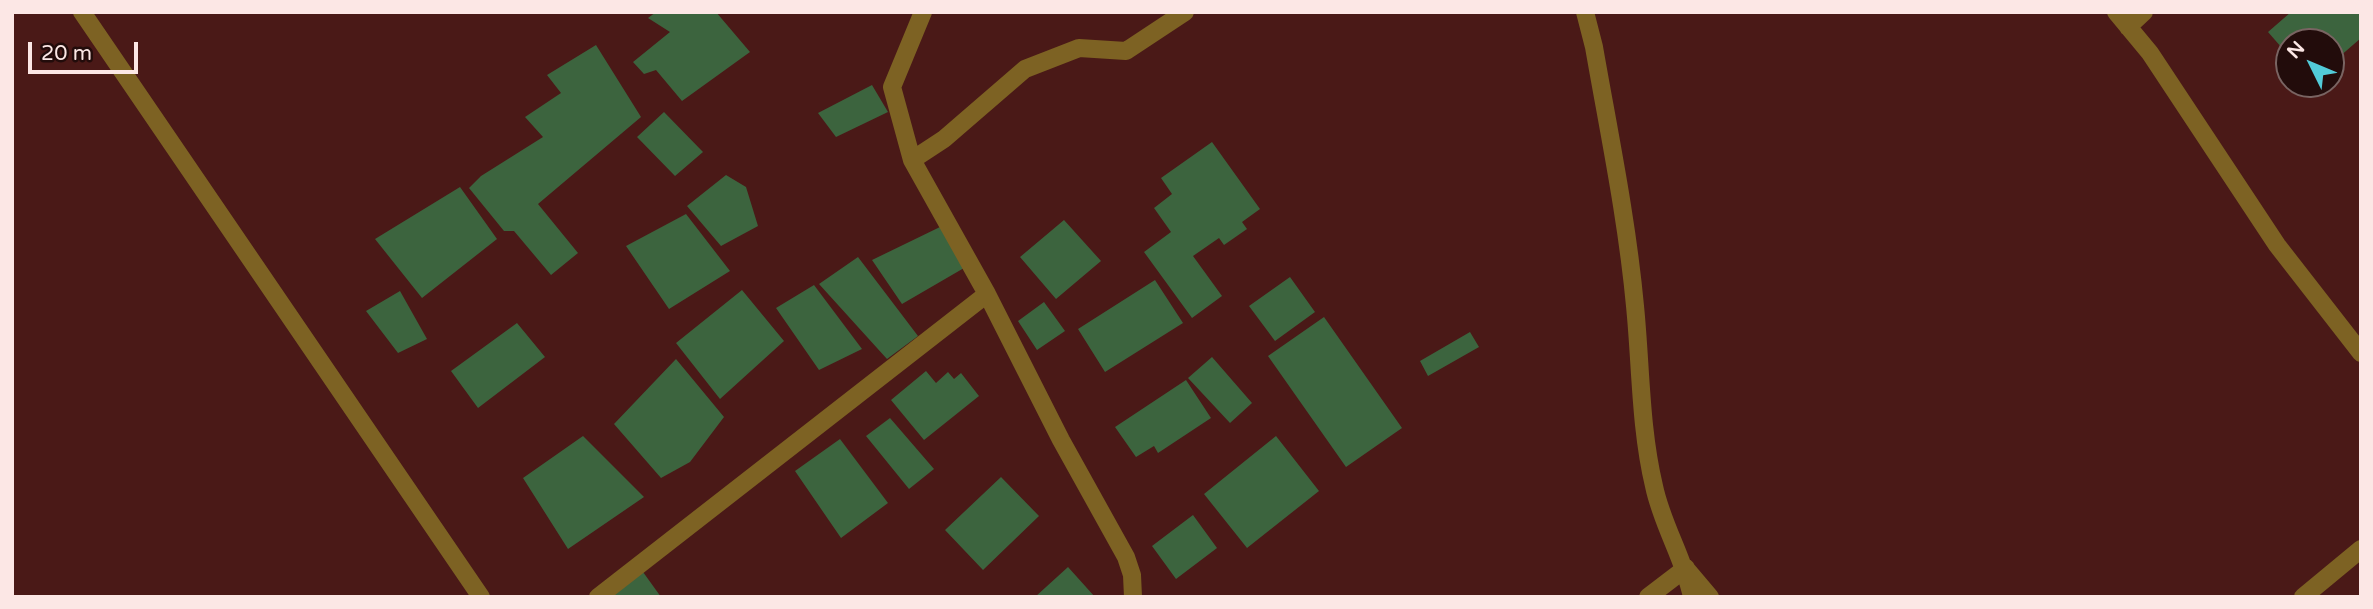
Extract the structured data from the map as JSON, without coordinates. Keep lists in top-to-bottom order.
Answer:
{
  "scale_bar": "20 m",
  "north": "top left"
}
